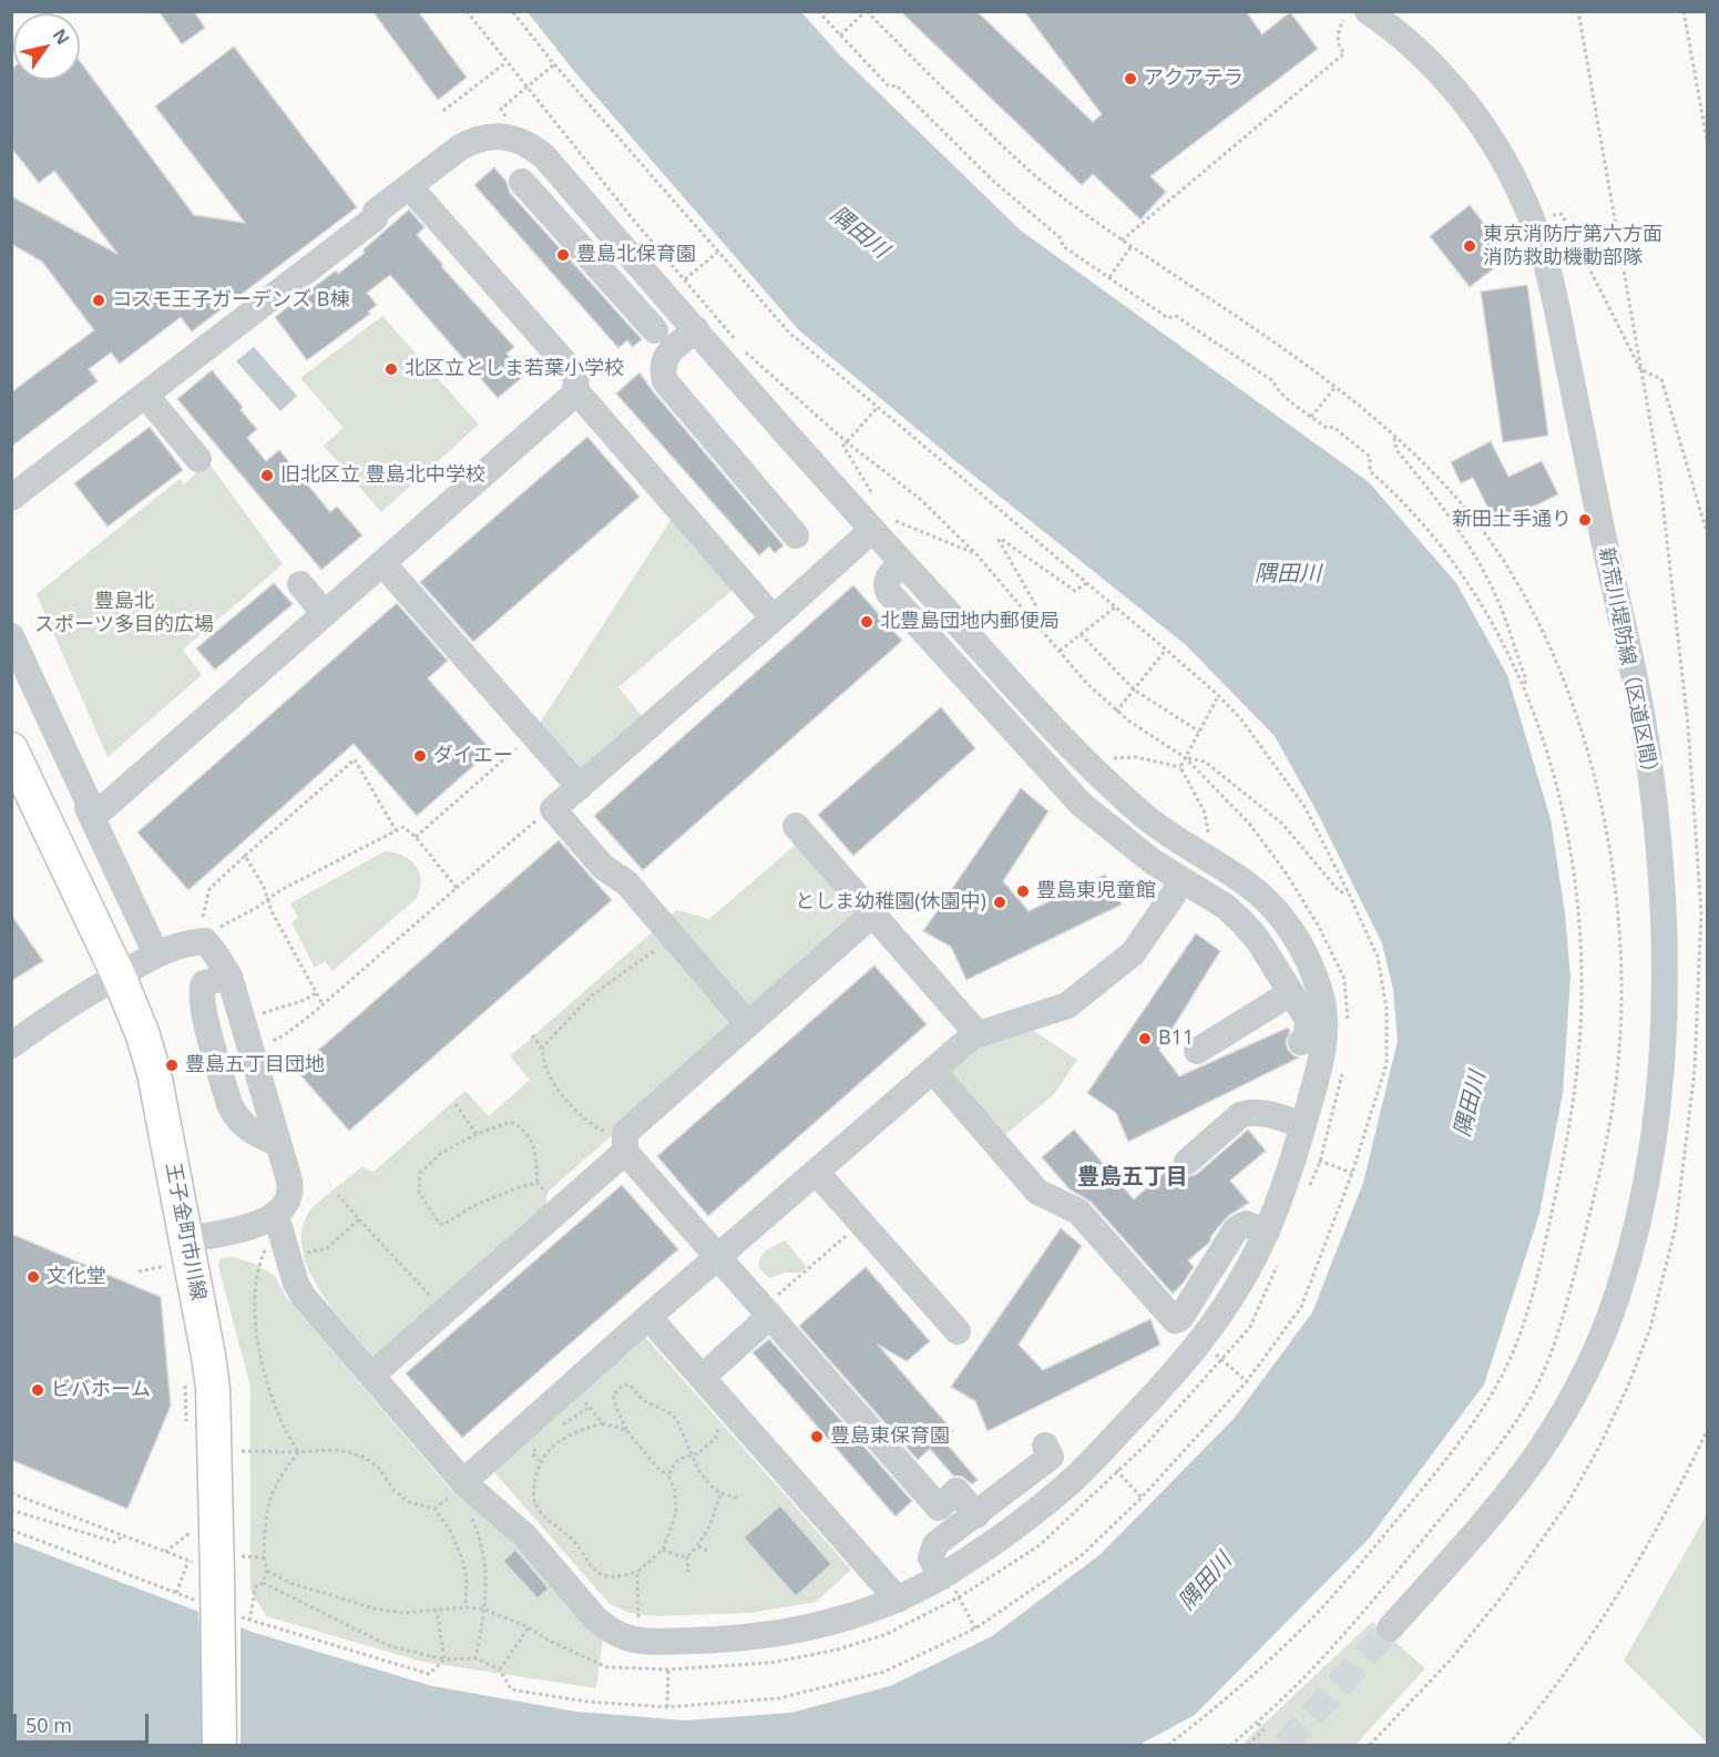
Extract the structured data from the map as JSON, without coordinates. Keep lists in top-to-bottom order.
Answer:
{
  "streets": {
    "main road": ["王子金町市川線"],
    "street": ["新荒川堤防線（区道区間）"]
  },
  "districts": ["豊島五丁目"],
  "water": ["隅田川"],
  "parks": ["豊島北 スポーツ多目的広場"],
  "places": [
    "アクアテラ",
    "東京消防庁第六方面 消防救助機動部隊",
    "豊島北保育園",
    "コスモ王子ガーデンズ B棟",
    "北区立としま若葉小学校",
    "旧北区立 豊島北中学校",
    "新田土手通り",
    "北豊島団地内郵便局",
    "ダイエー",
    "豊島東児童館",
    "としま幼稚園(休園中)",
    "B11",
    "豊島五丁目団地",
    "文化堂",
    "ビバホーム",
    "豊島東保育園"
  ],
  "scale_bar": "50 m",
  "north": "top right"
}
